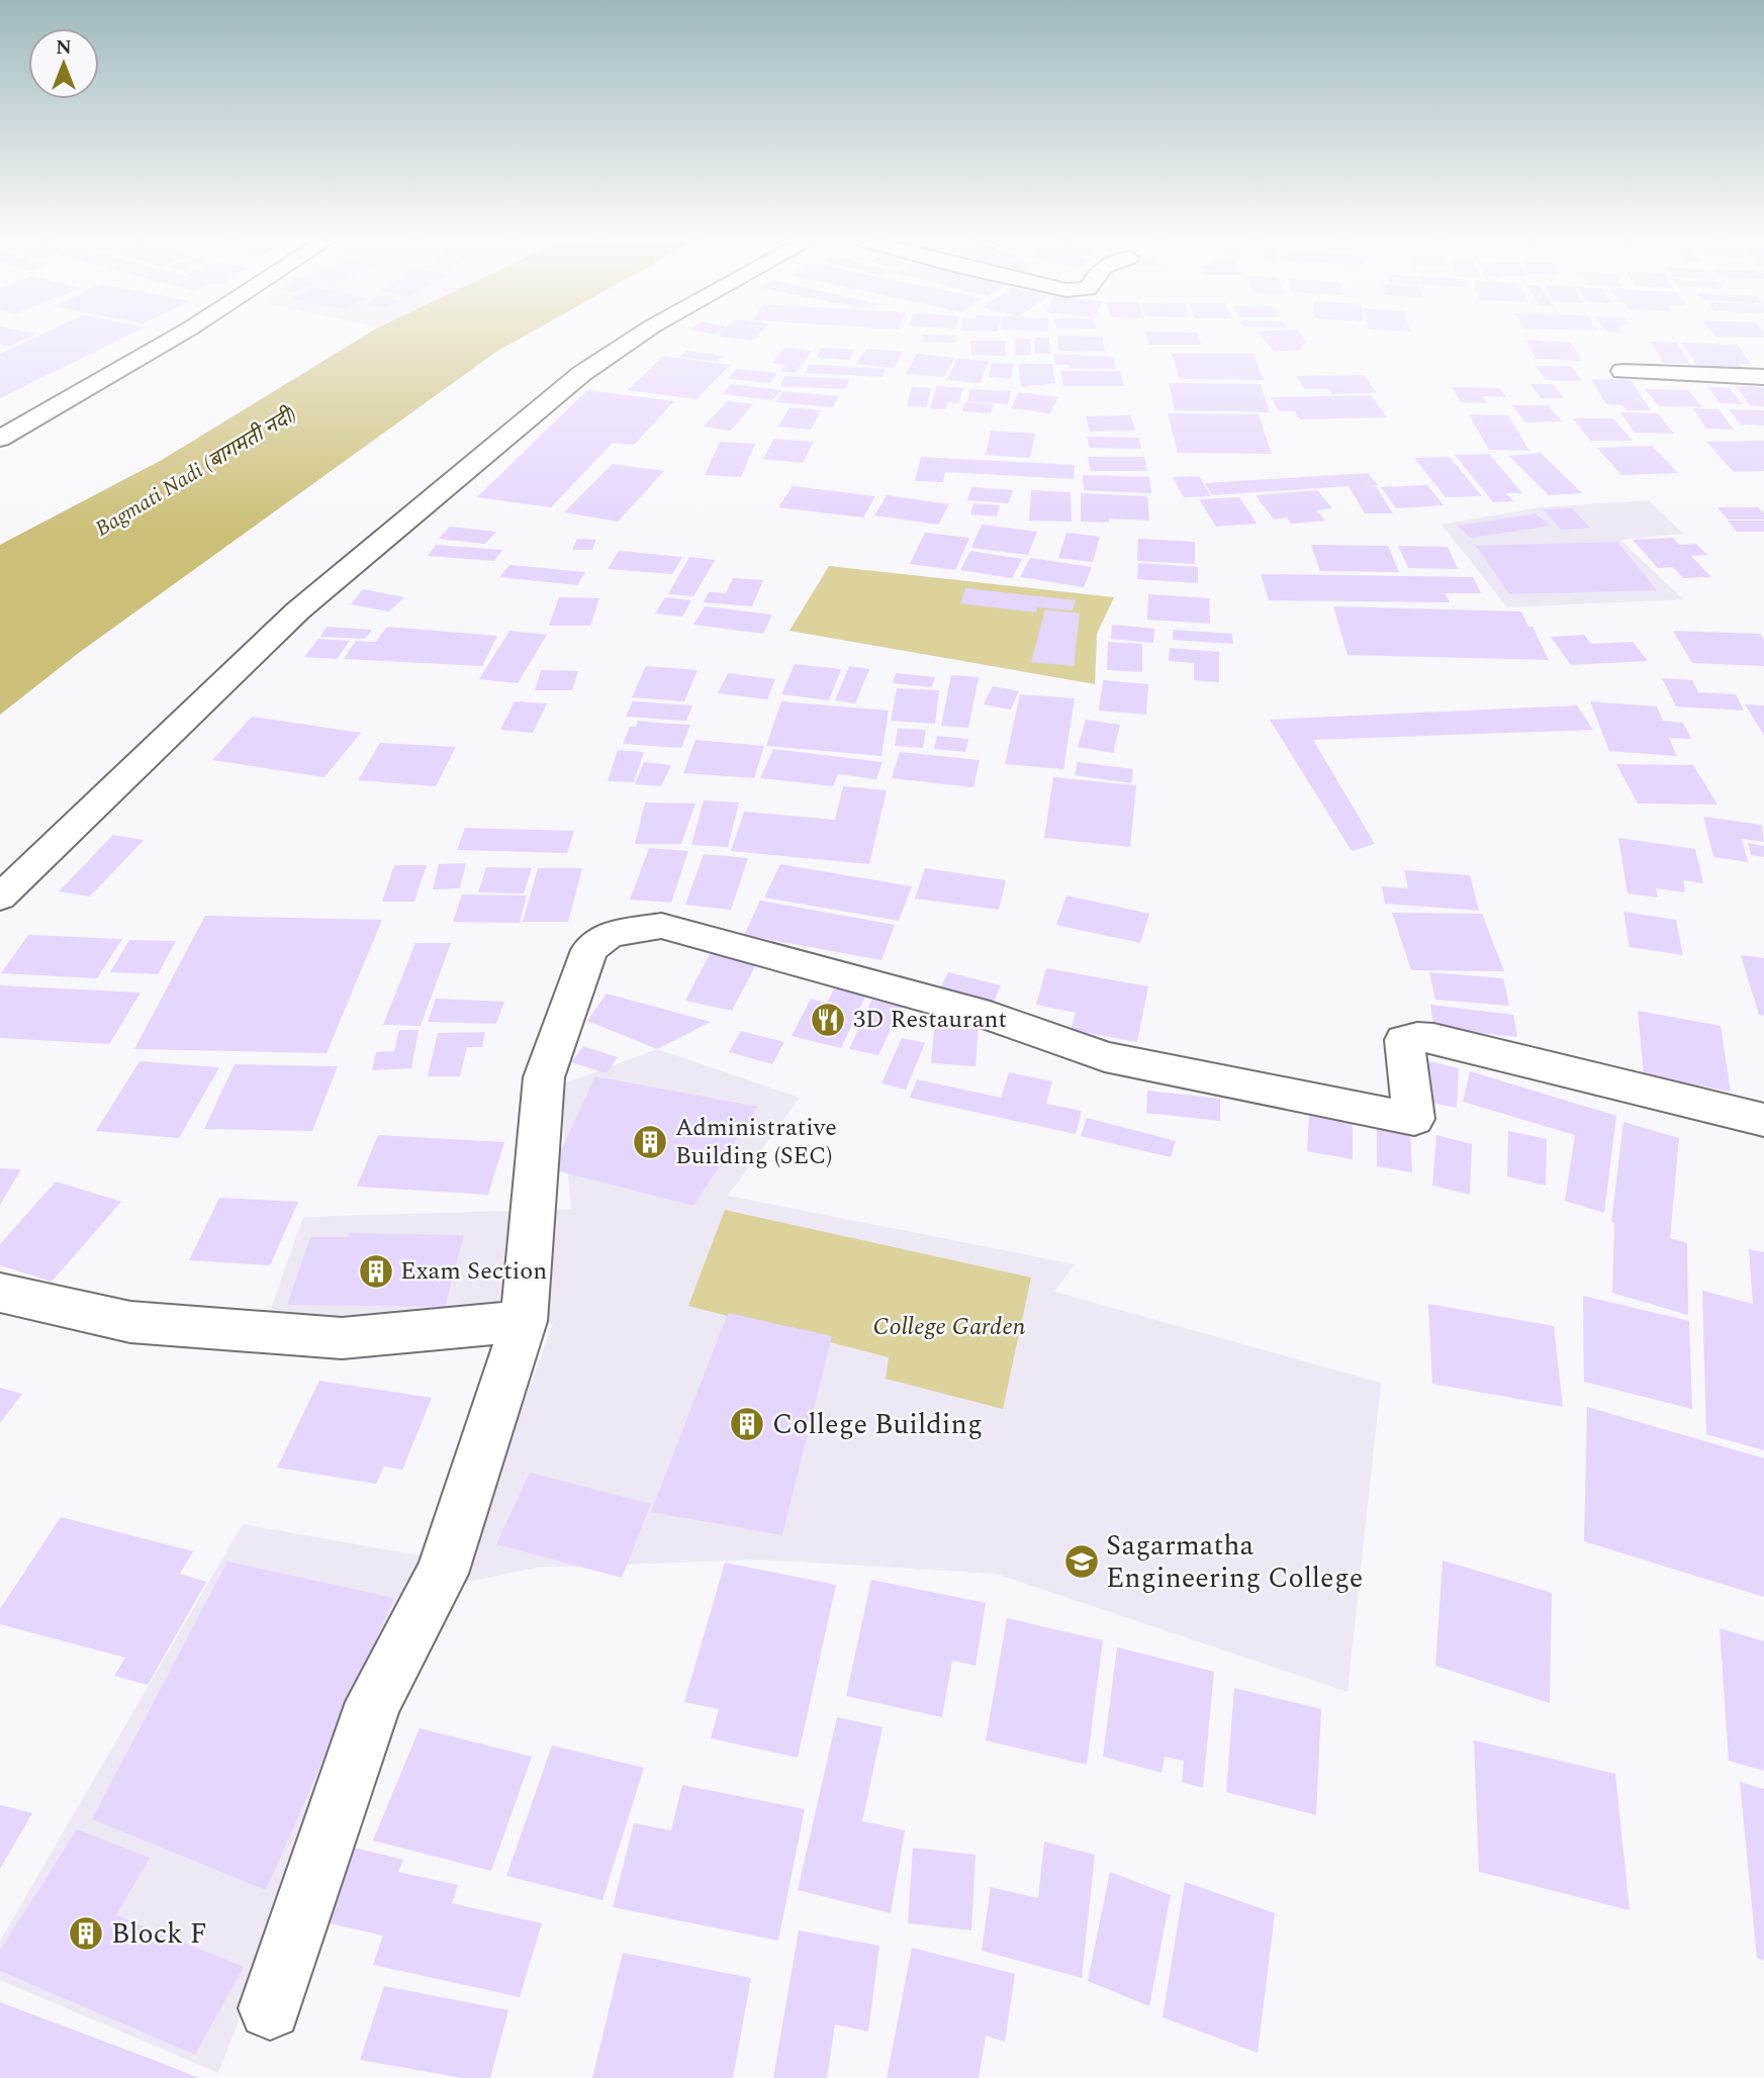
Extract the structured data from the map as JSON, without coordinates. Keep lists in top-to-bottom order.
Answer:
{
  "water": ["Bagmati Nadi (बागमती नदी)"],
  "parks": ["College Garden"],
  "places": {
    "restaurant": ["3D Restaurant"],
    "building": [
      "Administrative Building (SEC)",
      "Exam Section",
      "College Building",
      "Block F"
    ],
    "school or university": ["Sagarmatha Engineering College"]
  },
  "north": "top"
}
